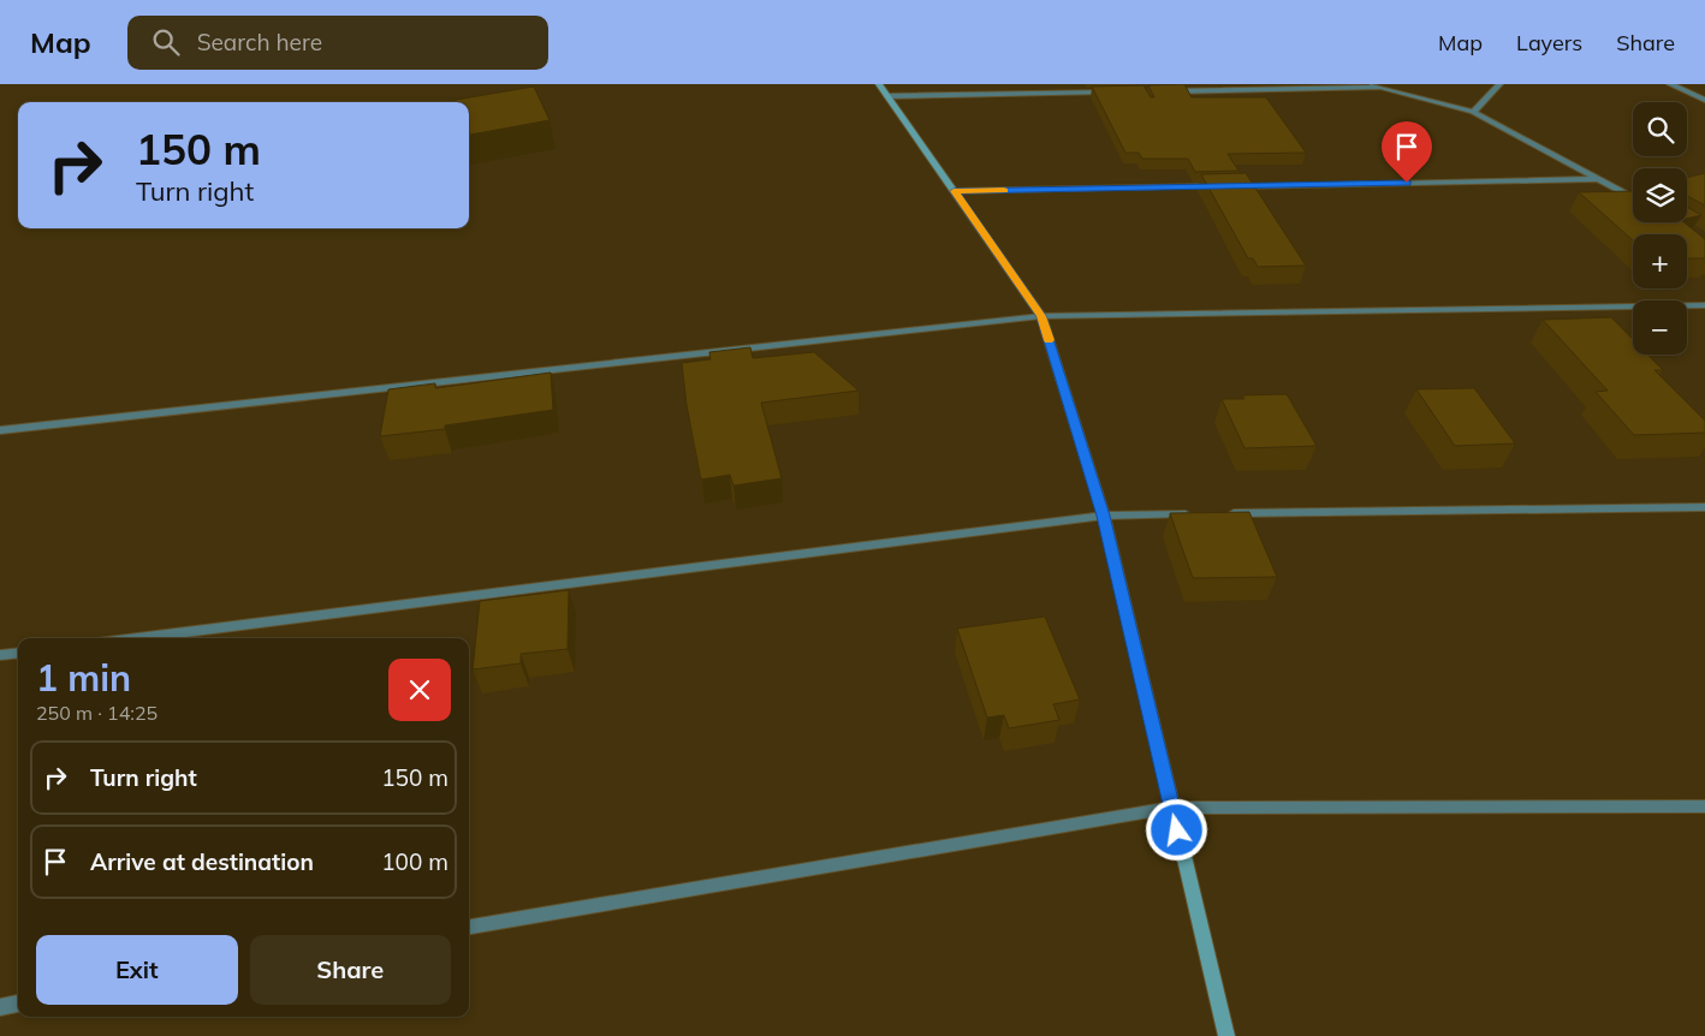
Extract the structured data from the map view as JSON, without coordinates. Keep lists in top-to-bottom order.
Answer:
{
  "page": {
    "header": "Map",
    "search": "Search here",
    "nav": ["Map", "Layers", "Share"],
    "map_buttons": ["+", "−"],
    "turn": ["150 m", "Turn right"],
    "heading": ["1 min", "250 m · 14:25"],
    "list": [
      {
        "name": "Turn right",
        "value": "150 m"
      },
      {
        "name": "Arrive at destination",
        "value": "100 m"
      }
    ],
    "buttons": ["Exit", "Share"]
  }
}
